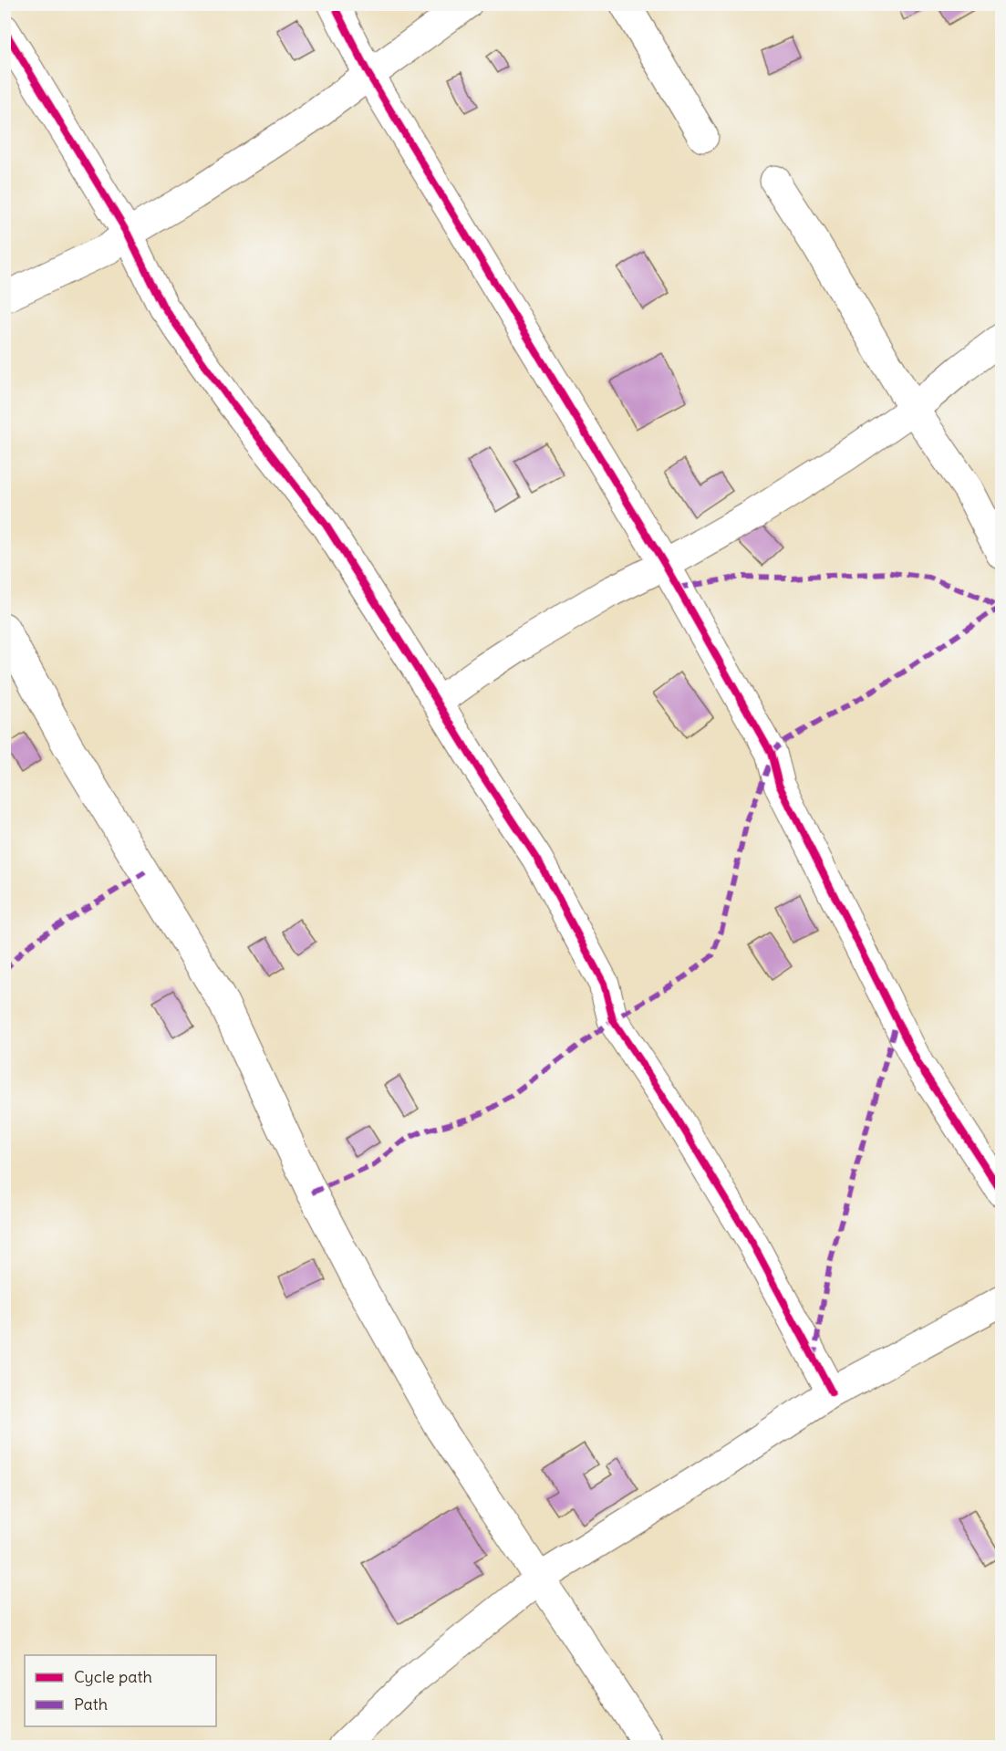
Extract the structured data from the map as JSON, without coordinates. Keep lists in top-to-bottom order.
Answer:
{
  "legend": ["Cycle path", "Path"]
}
